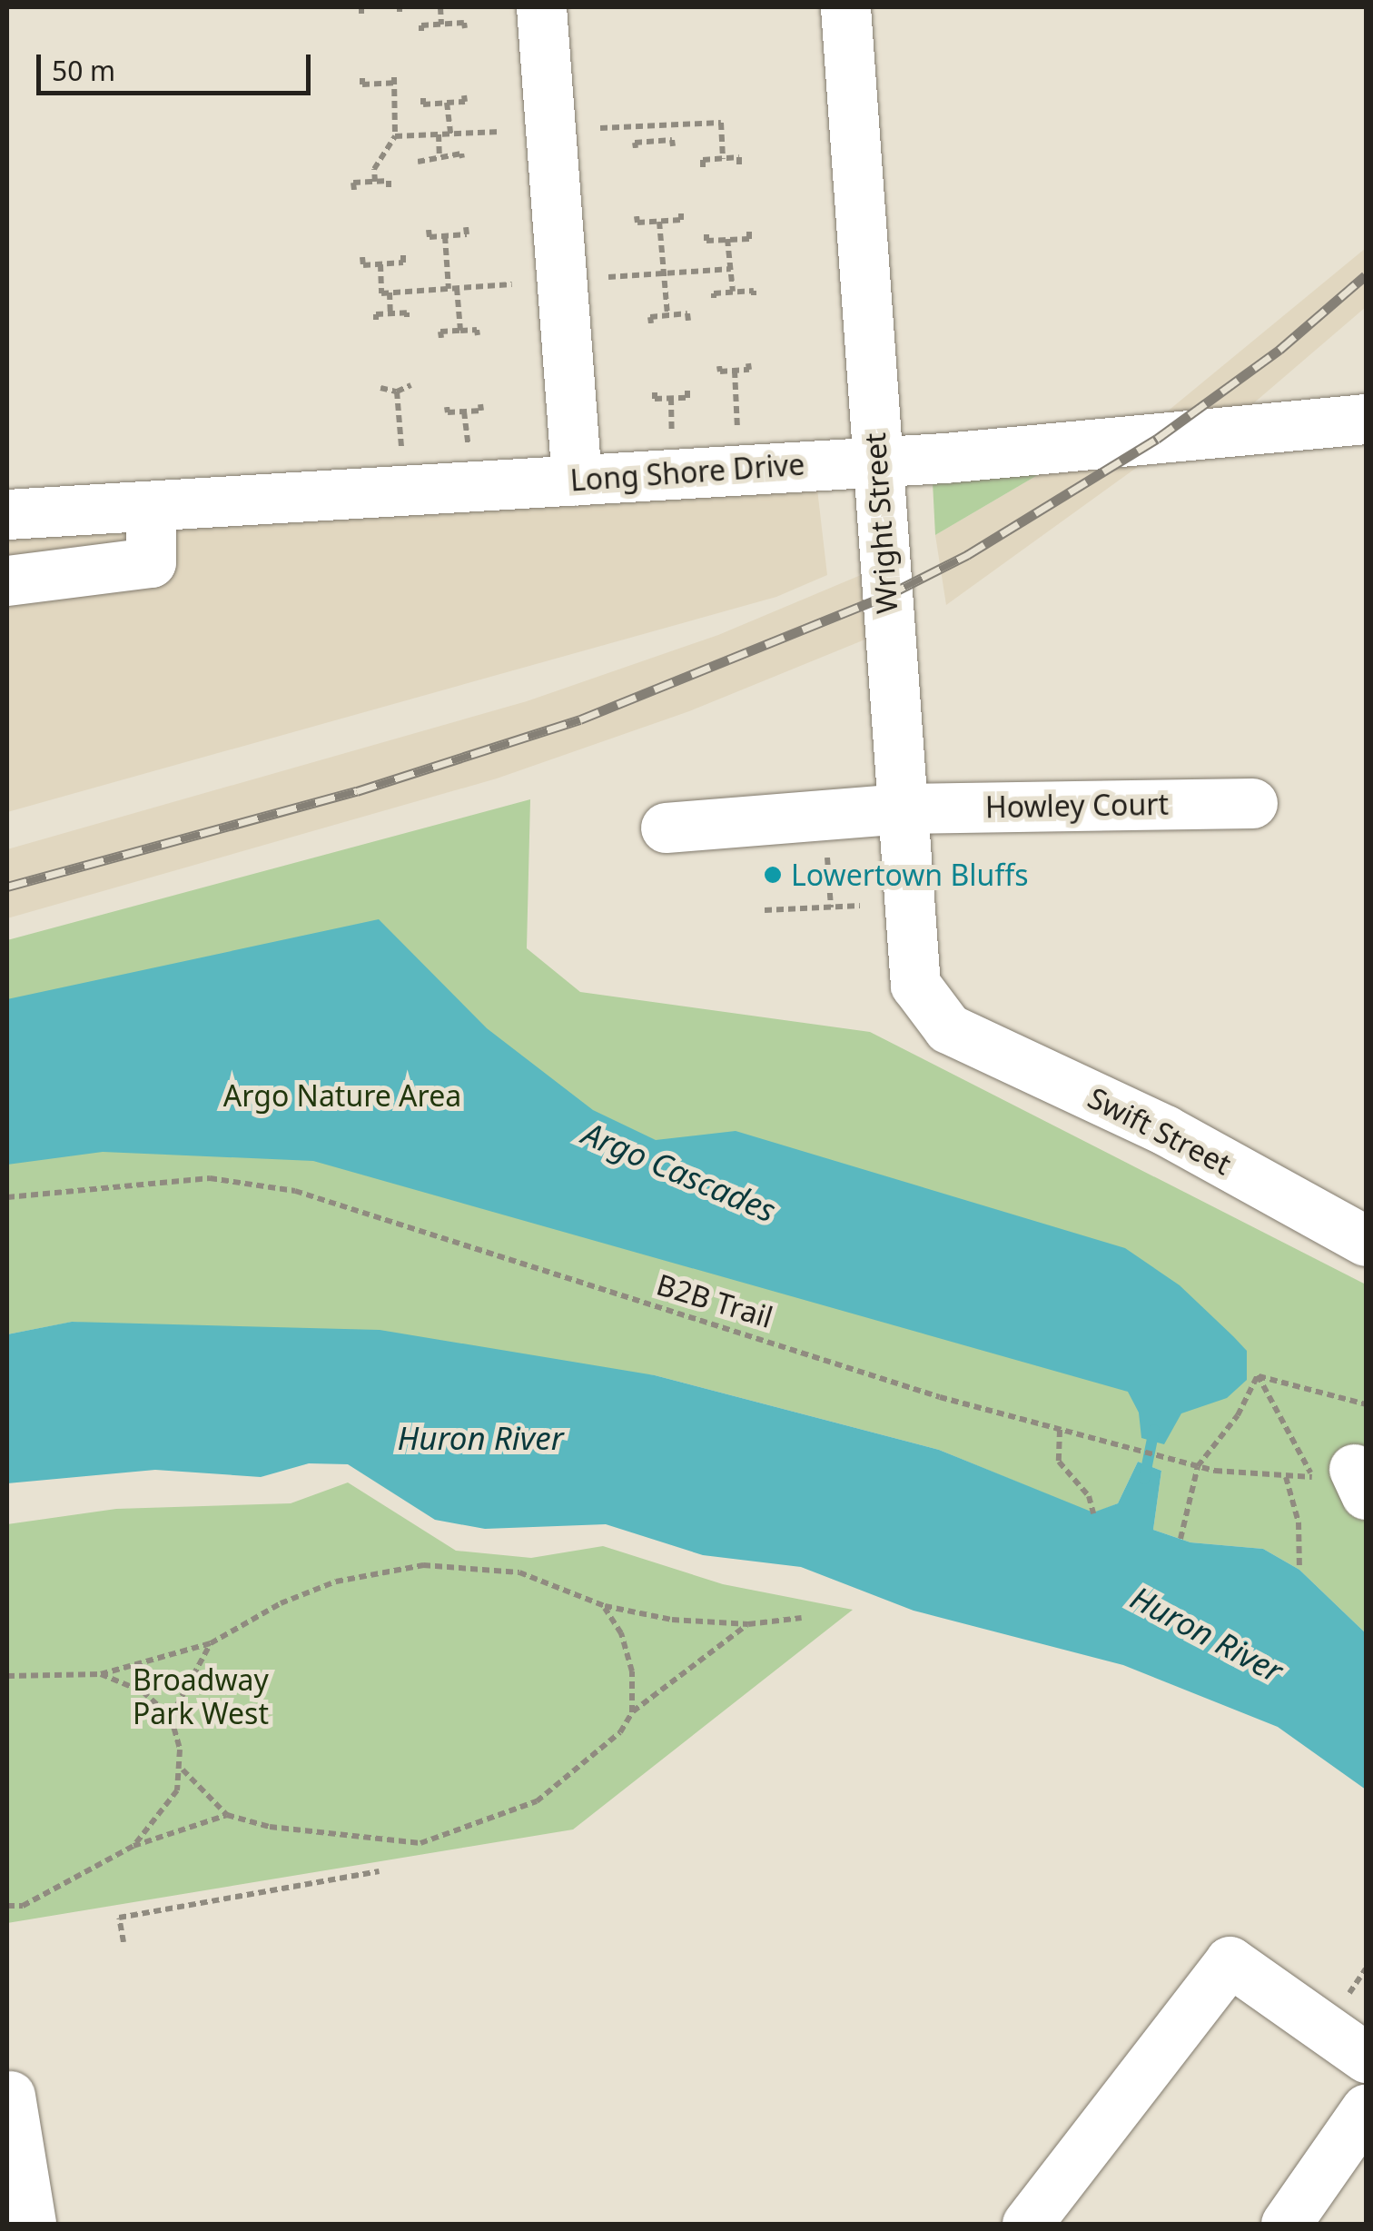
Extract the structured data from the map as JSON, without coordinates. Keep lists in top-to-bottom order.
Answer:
{
  "streets": {
    "street": [
      "Long Shore Drive",
      "Wright Street",
      "Howley Court",
      "Swift Street"
    ],
    "path": ["B2B Trail"]
  },
  "crossings": [
    ["Long Shore Drive", "Wright Street"],
    ["Wright Street", "Howley Court"],
    ["Wright Street", "Swift Street"]
  ],
  "water": ["Argo Cascades", "Huron River"],
  "parks": ["Argo Nature Area", "Broadway Park West"],
  "places": ["Lowertown Bluffs"],
  "scale_bar": "50 m"
}
